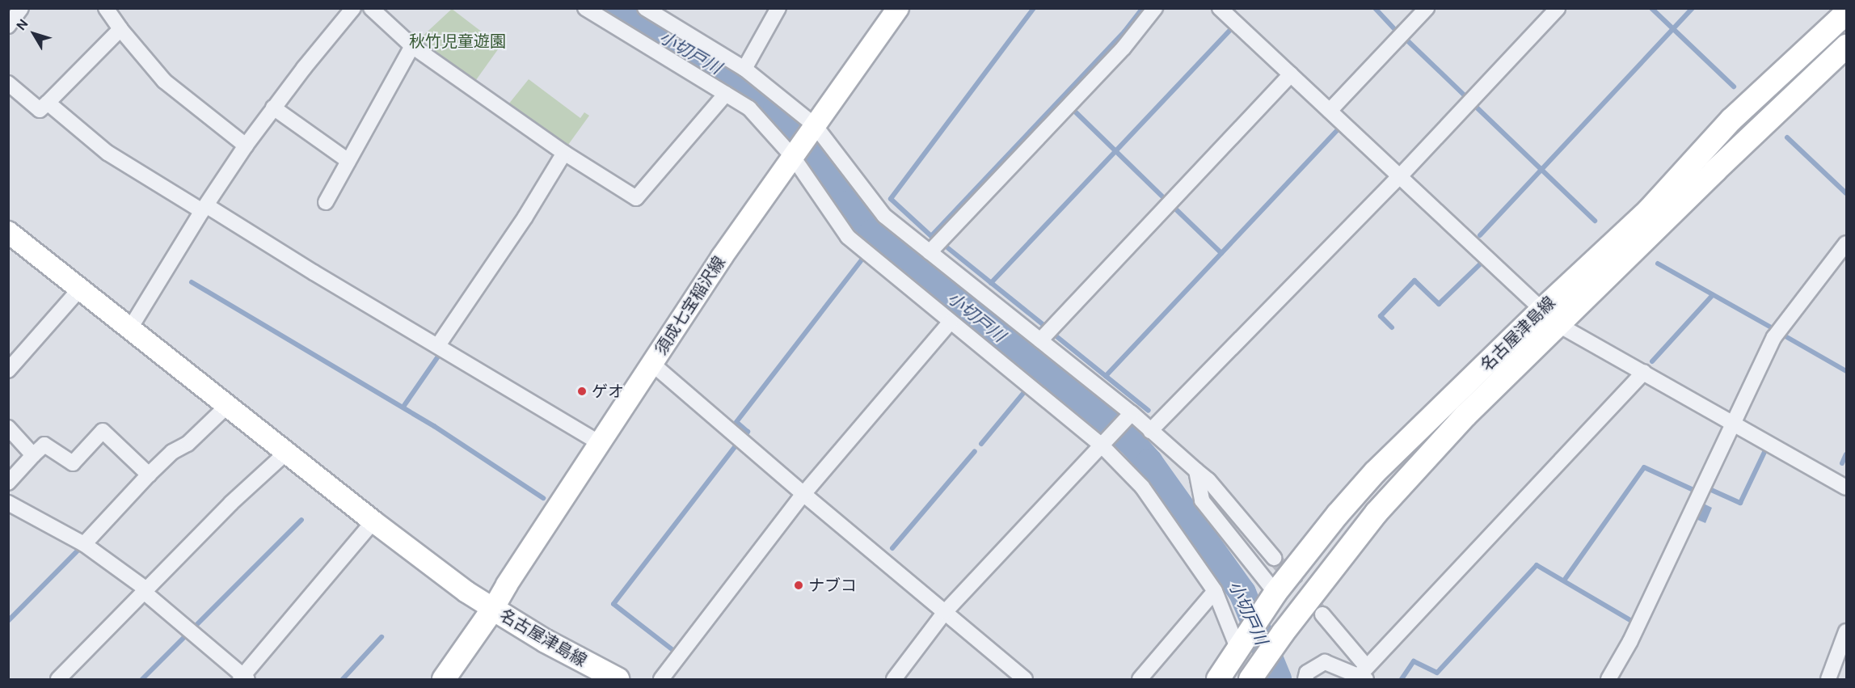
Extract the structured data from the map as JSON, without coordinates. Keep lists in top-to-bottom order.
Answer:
{
  "streets": {
    "main road": ["須成七宝稲沢線", "名古屋津島線"]
  },
  "crossings": [
    ["須成七宝稲沢線", "名古屋津島線"]
  ],
  "water": ["小切戸川"],
  "parks": ["秋竹児童遊園"],
  "places": ["ゲオ", "ナブコ"],
  "north": "top left"
}
